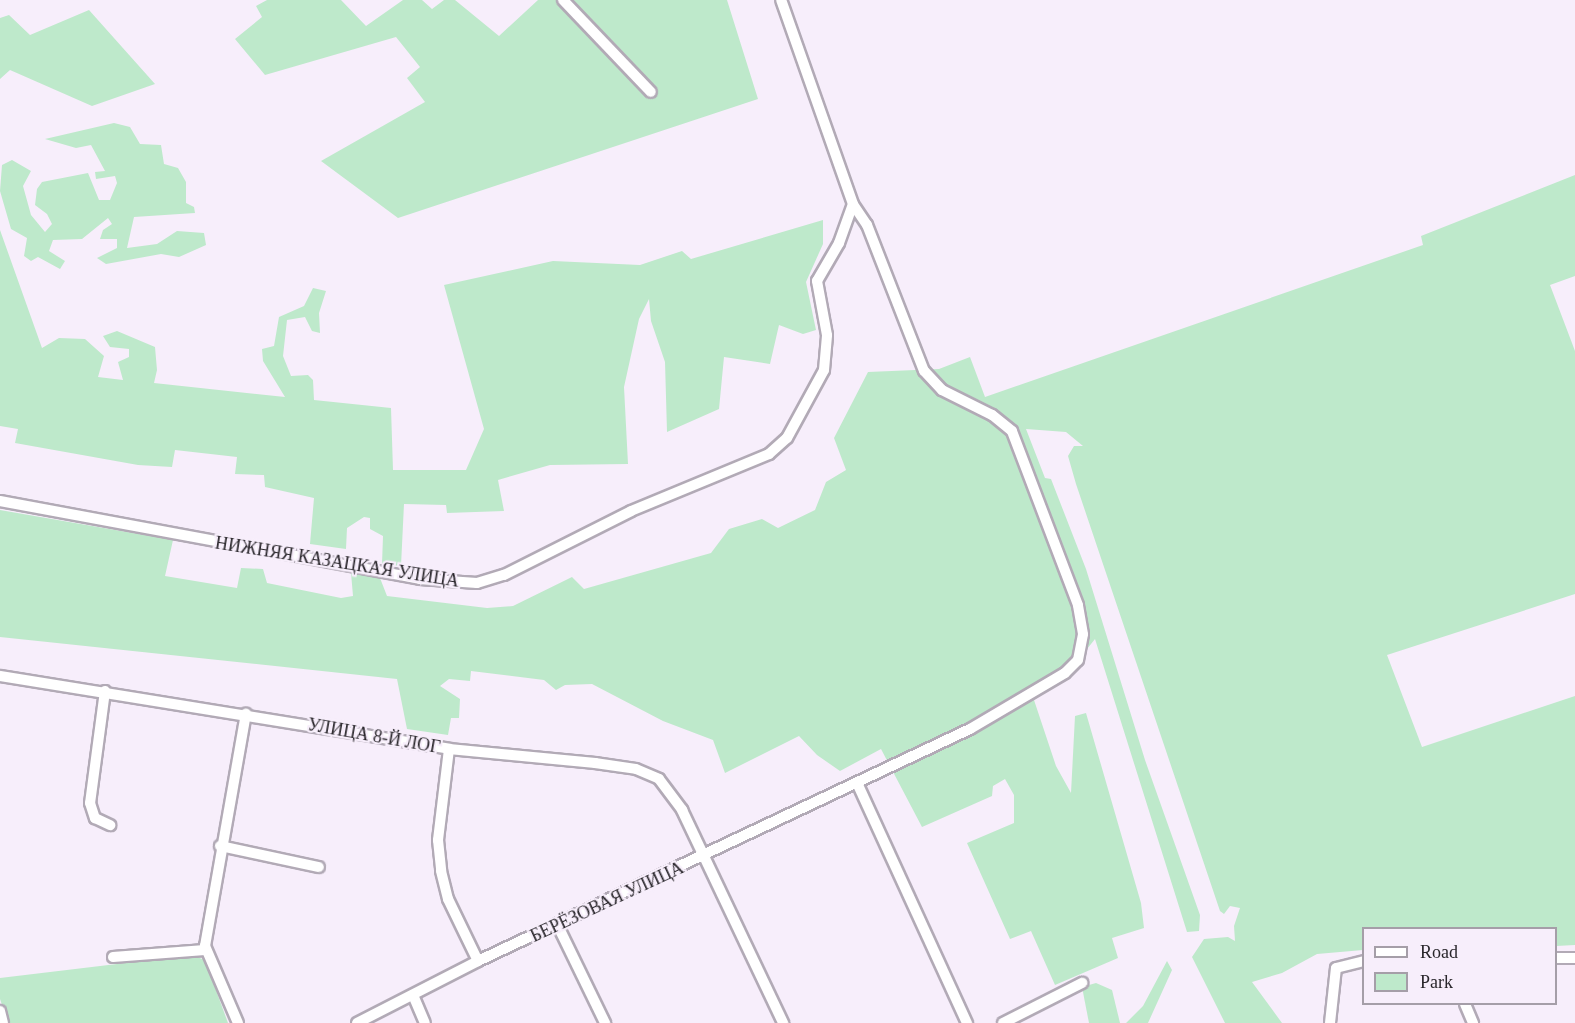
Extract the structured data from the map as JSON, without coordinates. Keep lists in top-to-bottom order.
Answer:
{
  "streets": {
    "street": ["НИЖНЯЯ КАЗАЦКАЯ УЛИЦА", "УЛИЦА 8-Й ЛОГ", "БЕРЁЗОВАЯ УЛИЦА"]
  },
  "crossings": [
    ["НИЖНЯЯ КАЗАЦКАЯ УЛИЦА", "БЕРЁЗОВАЯ УЛИЦА"],
    ["УЛИЦА 8-Й ЛОГ", "БЕРЁЗОВАЯ УЛИЦА"]
  ],
  "legend": ["Road", "Park"]
}
